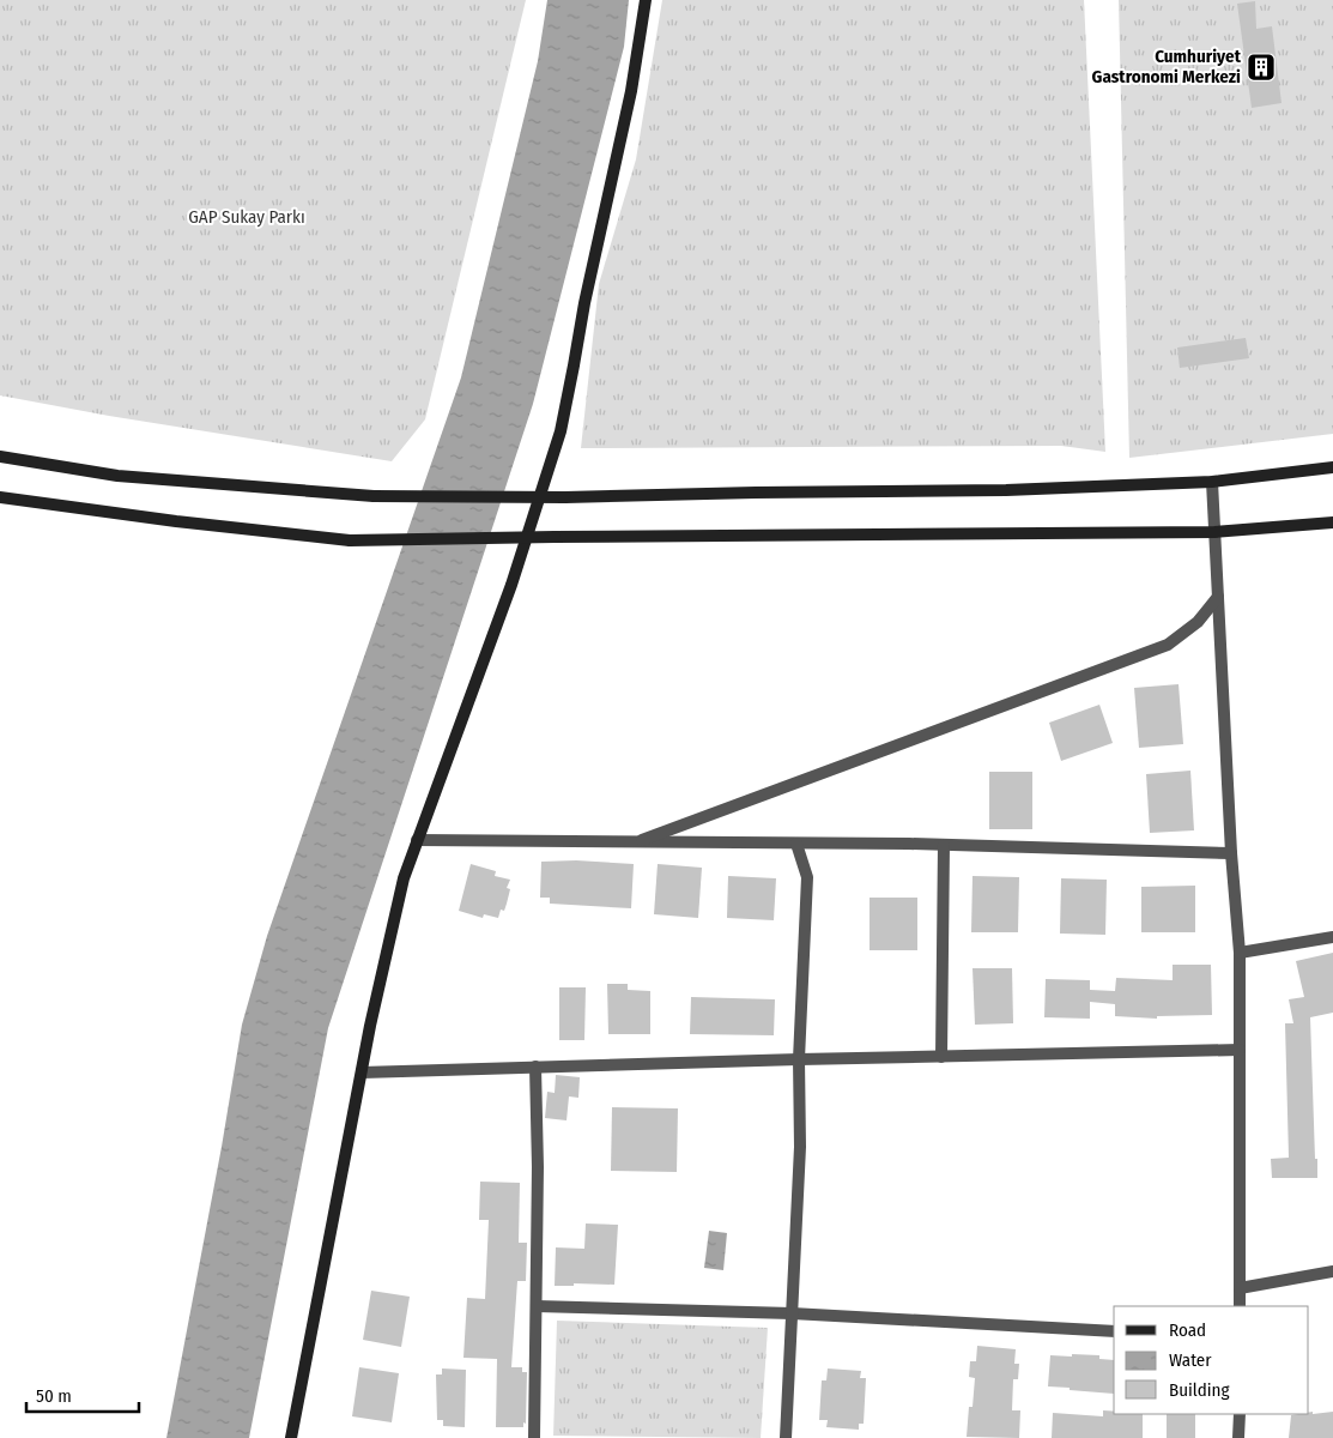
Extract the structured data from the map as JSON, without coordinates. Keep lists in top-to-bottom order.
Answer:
{
  "parks": ["GAP Sukay Parkı"],
  "places": {
    "building": ["Cumhuriyet Gastronomi Merkezi"]
  },
  "legend": ["Road", "Water", "Building"],
  "scale_bar": "50 m"
}
